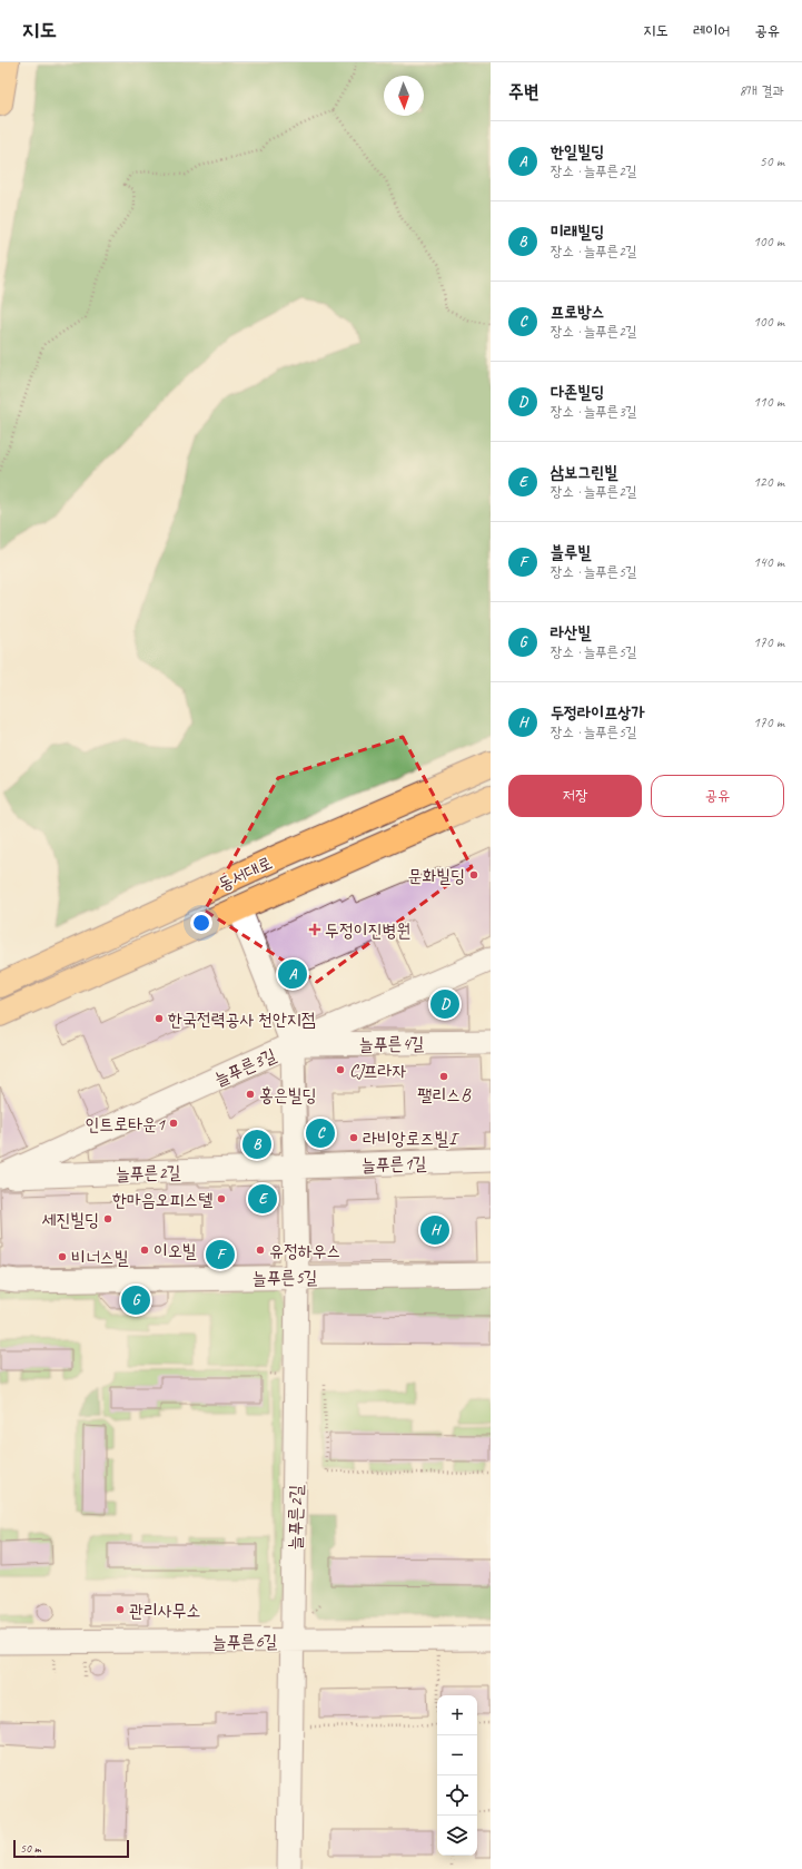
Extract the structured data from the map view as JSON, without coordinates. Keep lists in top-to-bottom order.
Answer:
{
  "streets": {
    "main road": ["동서대로"],
    "street": [
      "늘푸른4길",
      "늘푸른3길",
      "늘푸른1길",
      "늘푸른2길",
      "늘푸른5길",
      "늘푸른6길"
    ]
  },
  "crossings": [
    ["동서대로", "늘푸른2길"],
    ["늘푸른4길", "늘푸른3길"],
    ["늘푸른4길", "늘푸른2길"],
    ["늘푸른3길", "늘푸른2길"],
    ["늘푸른1길", "늘푸른2길"],
    ["늘푸른2길", "늘푸른5길"],
    ["늘푸른2길", "늘푸른6길"]
  ],
  "places": {
    "other": [
      "문화빌딩",
      "한국전력공사 천안지점",
      "CJ프라자",
      "팰리스B",
      "홍은빌딩",
      "인트로타운1",
      "라비앙로즈빌I",
      "한마음오피스텔",
      "세진빌딩",
      "이오빌",
      "유정하우스",
      "비너스빌",
      "관리사무소"
    ],
    "health": ["두정이진병원"]
  },
  "scale_bar": "50 m",
  "north": "bottom",
  "page": {
    "header": "지도",
    "nav": ["지도", "레이어", "공유"],
    "heading": ["주변", "8개 결과"],
    "list": [
      {
        "mark": "A",
        "name": "한일빌딩",
        "note": "장소 · 늘푸른2길",
        "value": "50 m"
      },
      {
        "mark": "B",
        "name": "미래빌딩",
        "note": "장소 · 늘푸른2길",
        "value": "100 m"
      },
      {
        "mark": "C",
        "name": "프로방스",
        "note": "장소 · 늘푸른2길",
        "value": "100 m"
      },
      {
        "mark": "D",
        "name": "다존빌딩",
        "note": "장소 · 늘푸른3길",
        "value": "110 m"
      },
      {
        "mark": "E",
        "name": "삼보그린빌",
        "note": "장소 · 늘푸른2길",
        "value": "120 m"
      },
      {
        "mark": "F",
        "name": "블루빌",
        "note": "장소 · 늘푸른5길",
        "value": "140 m"
      },
      {
        "mark": "G",
        "name": "라산빌",
        "note": "장소 · 늘푸른5길",
        "value": "170 m"
      },
      {
        "mark": "H",
        "name": "두정라이프상가",
        "note": "장소 · 늘푸른5길",
        "value": "170 m"
      }
    ],
    "buttons": ["저장", "공유"],
    "pins": [
      "A",
      "D",
      "C",
      "B",
      "E",
      "H",
      "F",
      "G"
    ],
    "map_buttons": ["+", "−"],
    "scale": "50 m"
  }
}
